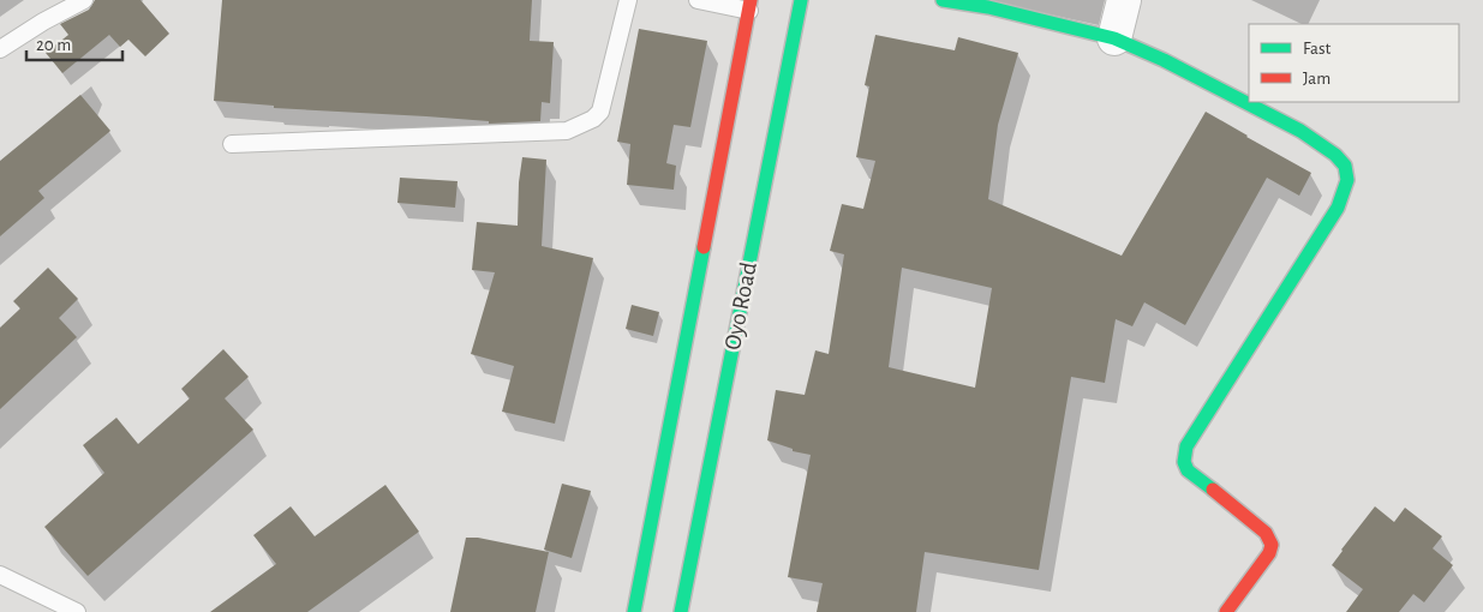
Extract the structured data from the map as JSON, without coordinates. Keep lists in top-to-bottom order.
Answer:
{
  "streets": {
    "main road": ["Oyo Road"]
  },
  "legend": ["Fast", "Jam"],
  "scale_bar": "20 m"
}
